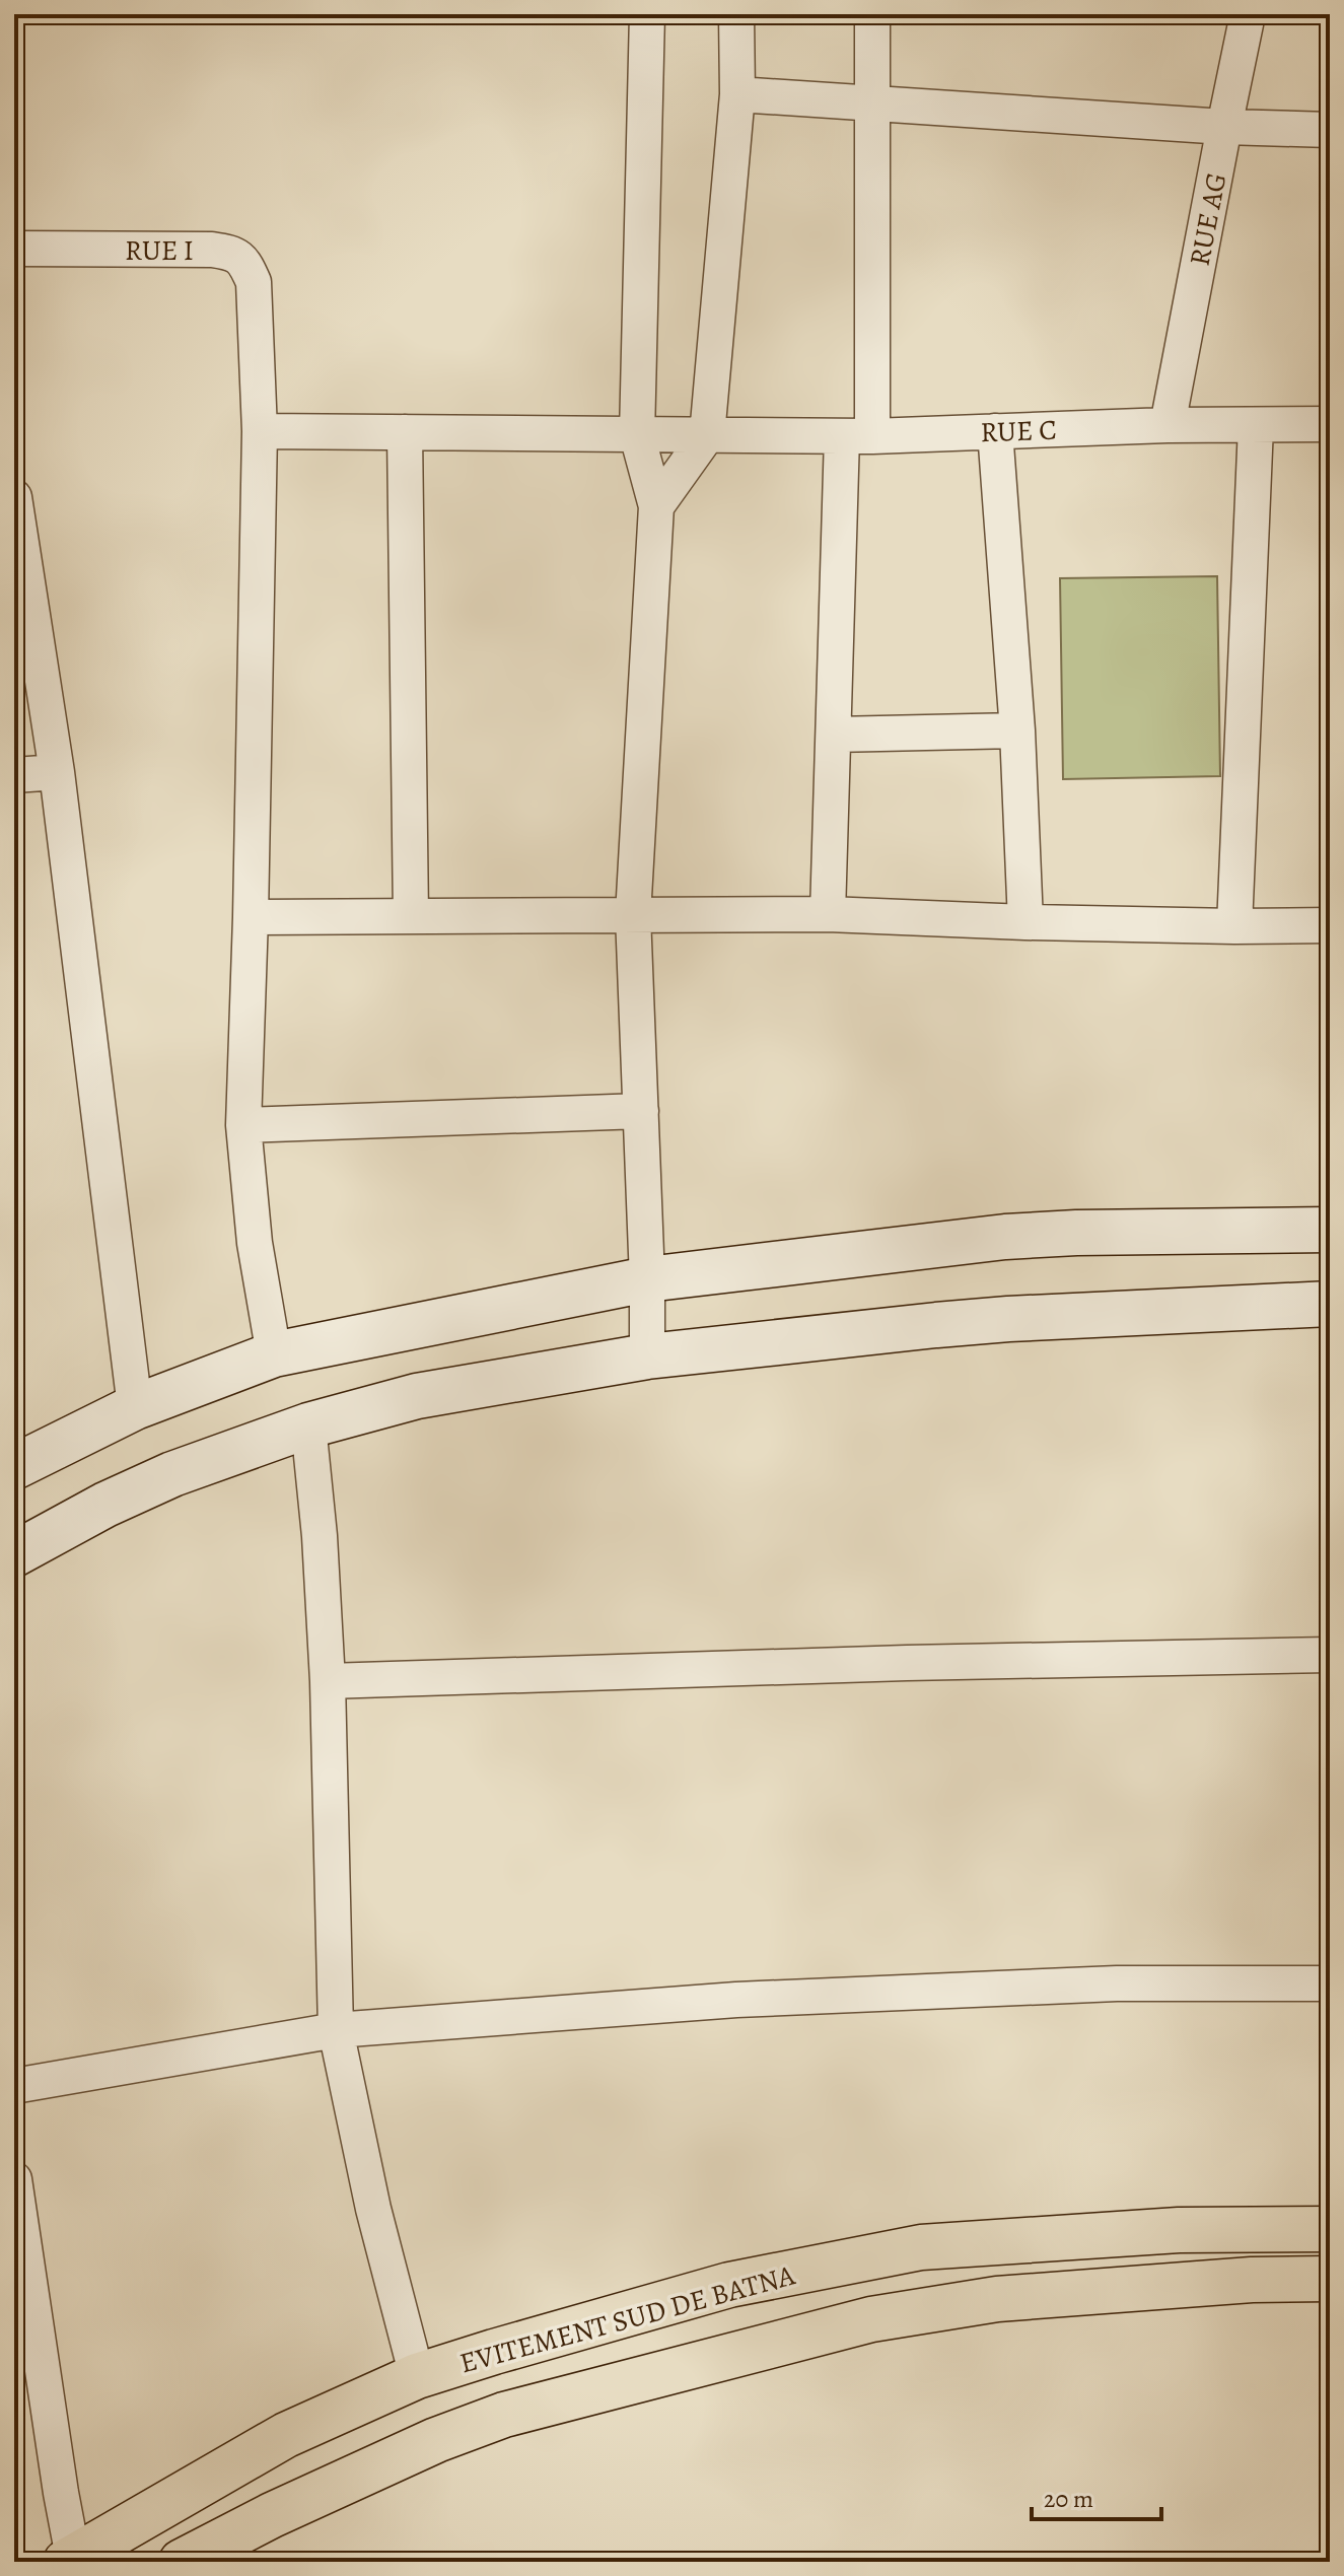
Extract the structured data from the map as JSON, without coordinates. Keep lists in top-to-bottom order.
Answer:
{
  "streets": {
    "highway": ["EVITEMENT SUD DE BATNA"],
    "street": ["RUE AG", "RUE I", "RUE C"]
  },
  "crossings": [
    ["RUE AG", "RUE C"],
    ["RUE I", "RUE C"]
  ],
  "scale_bar": "20 m"
}
